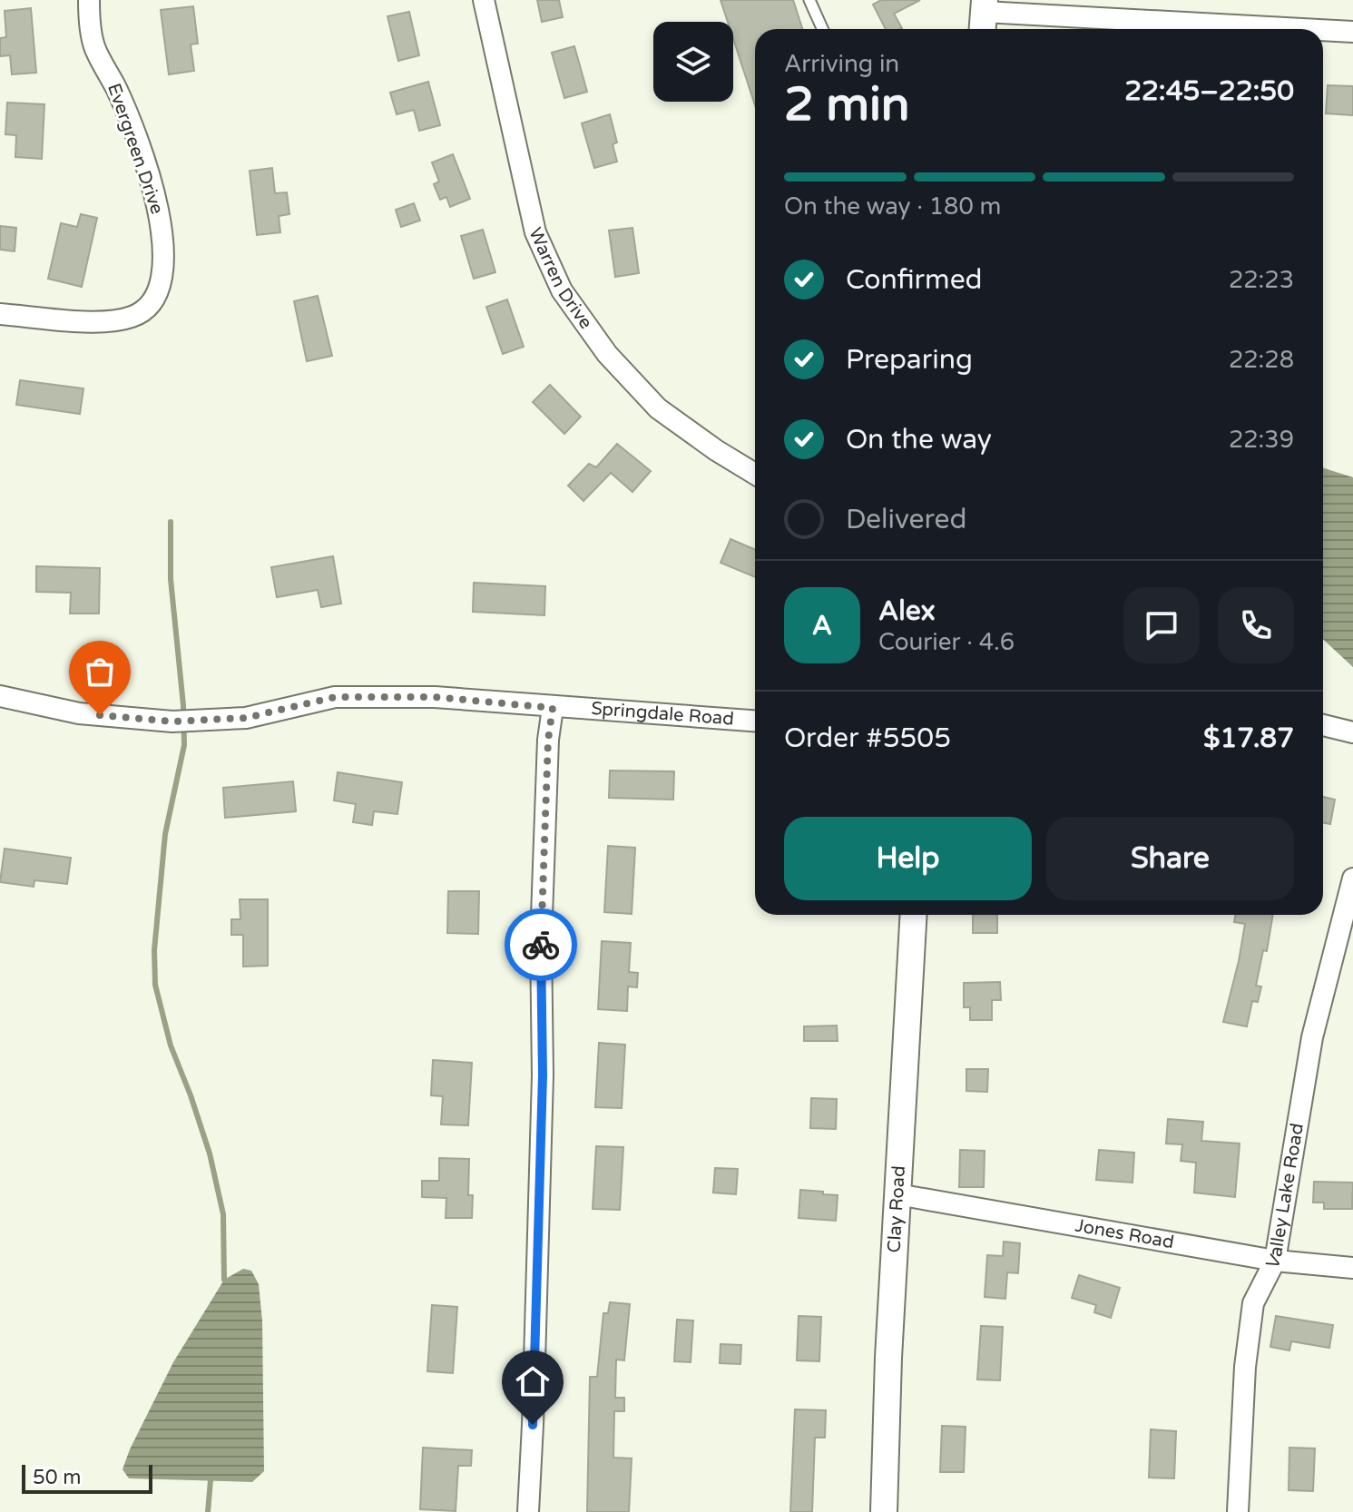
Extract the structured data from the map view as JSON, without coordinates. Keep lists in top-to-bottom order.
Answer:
{
  "streets": {
    "street": [
      "Evergreen Drive",
      "Warren Drive",
      "Springdale Road",
      "Valley Lake Road",
      "Clay Road",
      "Jones Road"
    ]
  },
  "crossings": [
    ["Valley Lake Road", "Jones Road"],
    ["Clay Road", "Jones Road"]
  ],
  "scale_bar": "50 m",
  "page": {
    "heading": ["2 min", "Arriving in", "22:45–22:50"],
    "panel": [
      "Alex",
      "Courier · 4.6",
      "Order #5505",
      "$17.87"
    ],
    "bar": "On the way · 180 m",
    "list": [
      ["Confirmed", "22:23"],
      ["Preparing", "22:28"],
      ["On the way", "22:39"],
      "Delivered"
    ],
    "round": "A",
    "buttons": ["Help", "Share"],
    "scale": "50 m"
  }
}
